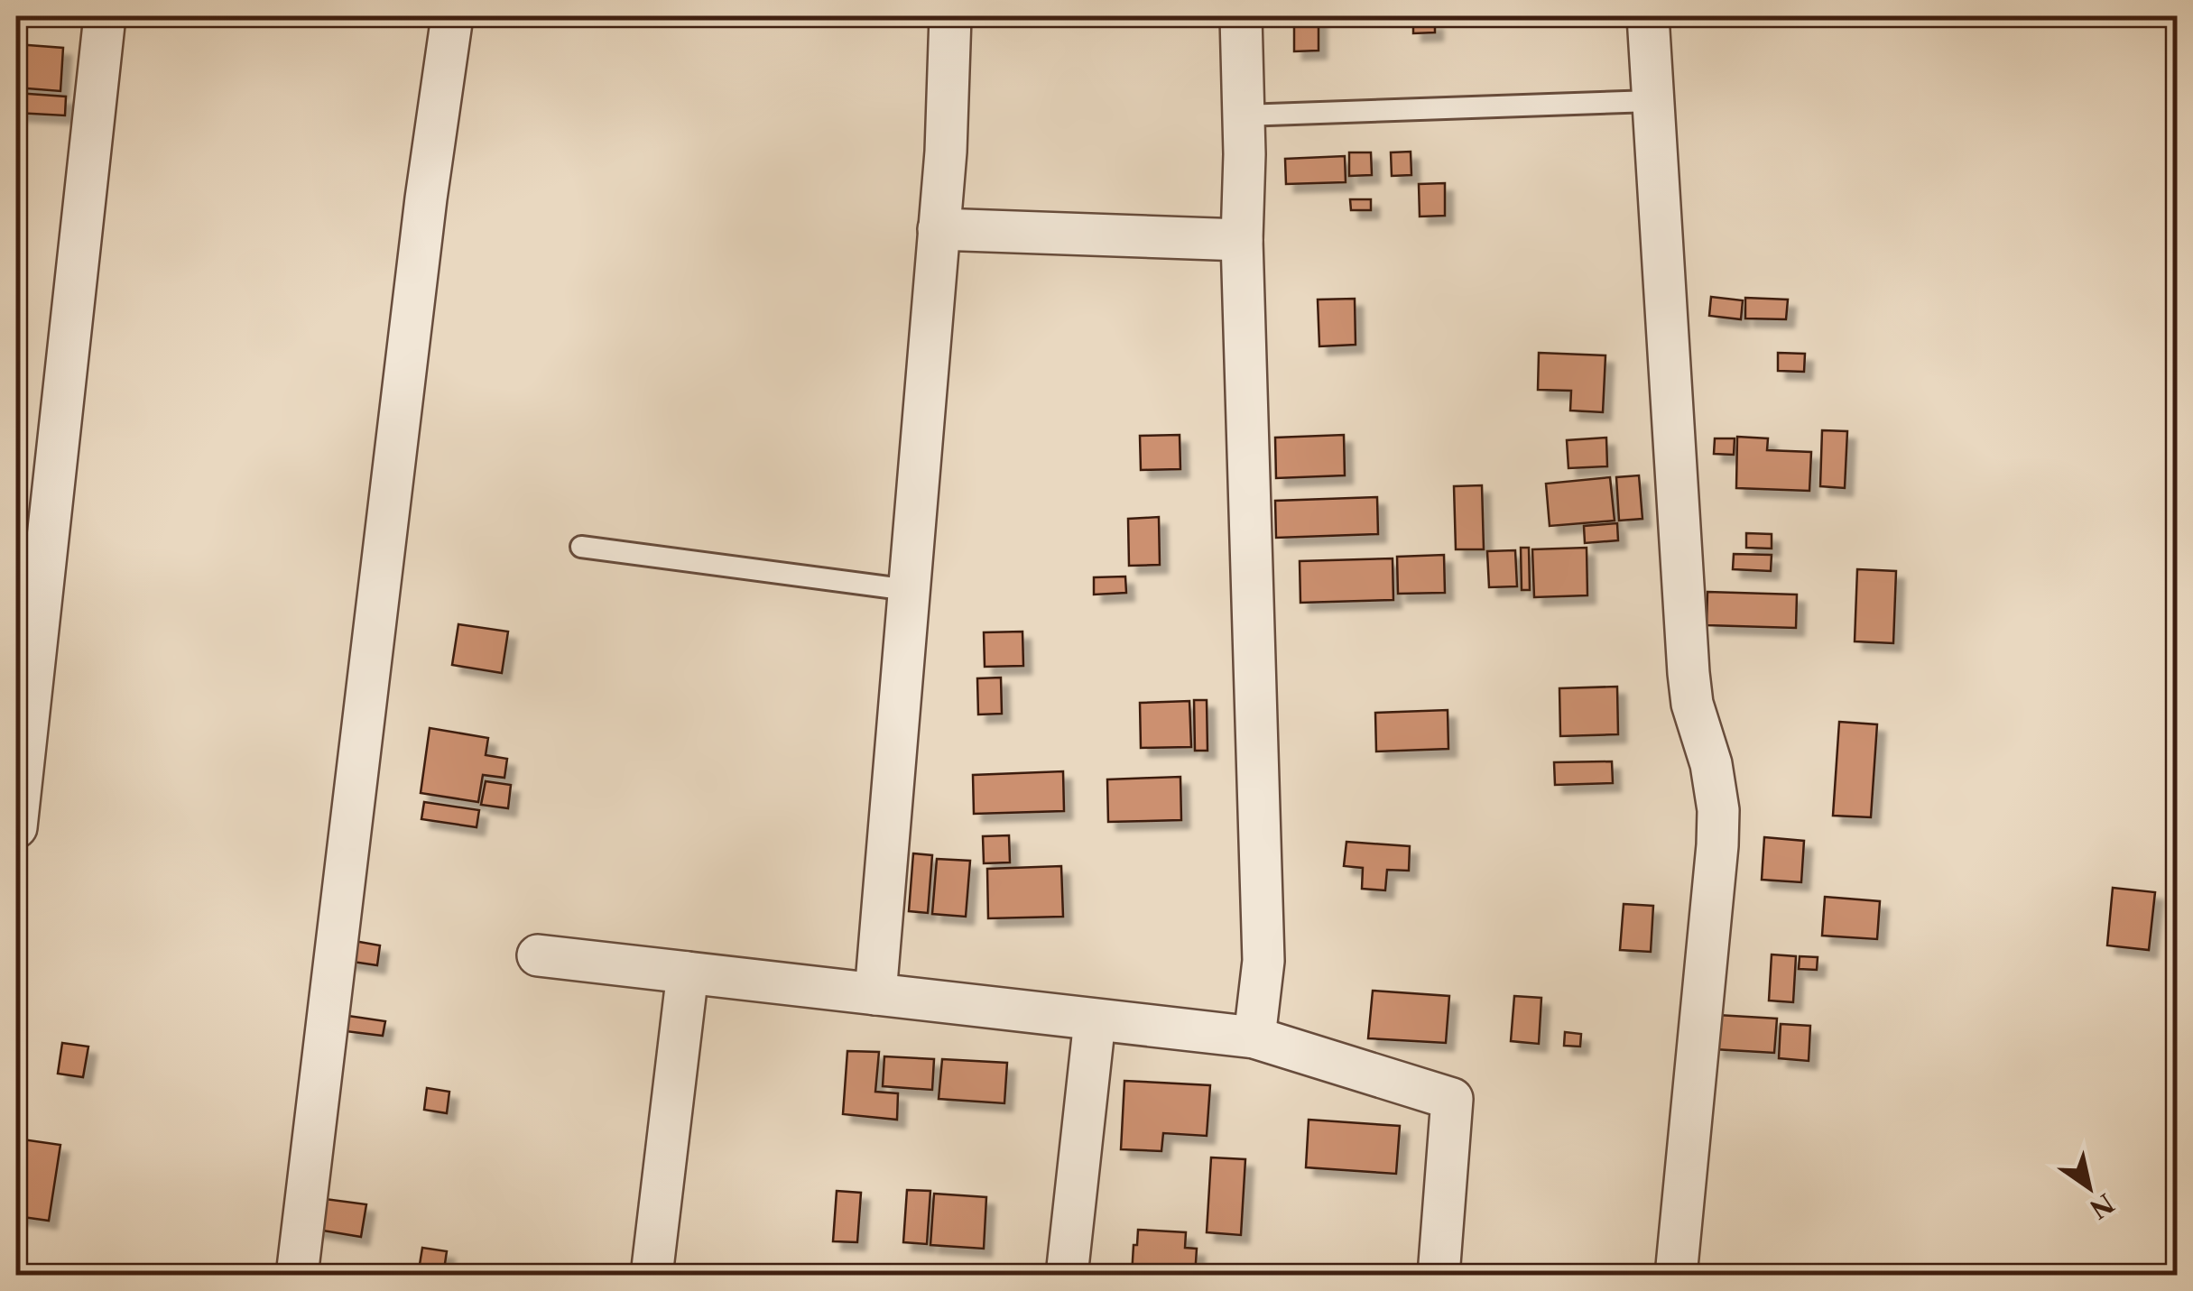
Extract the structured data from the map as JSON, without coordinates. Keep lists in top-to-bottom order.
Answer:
{
  "north": "bottom right"
}
